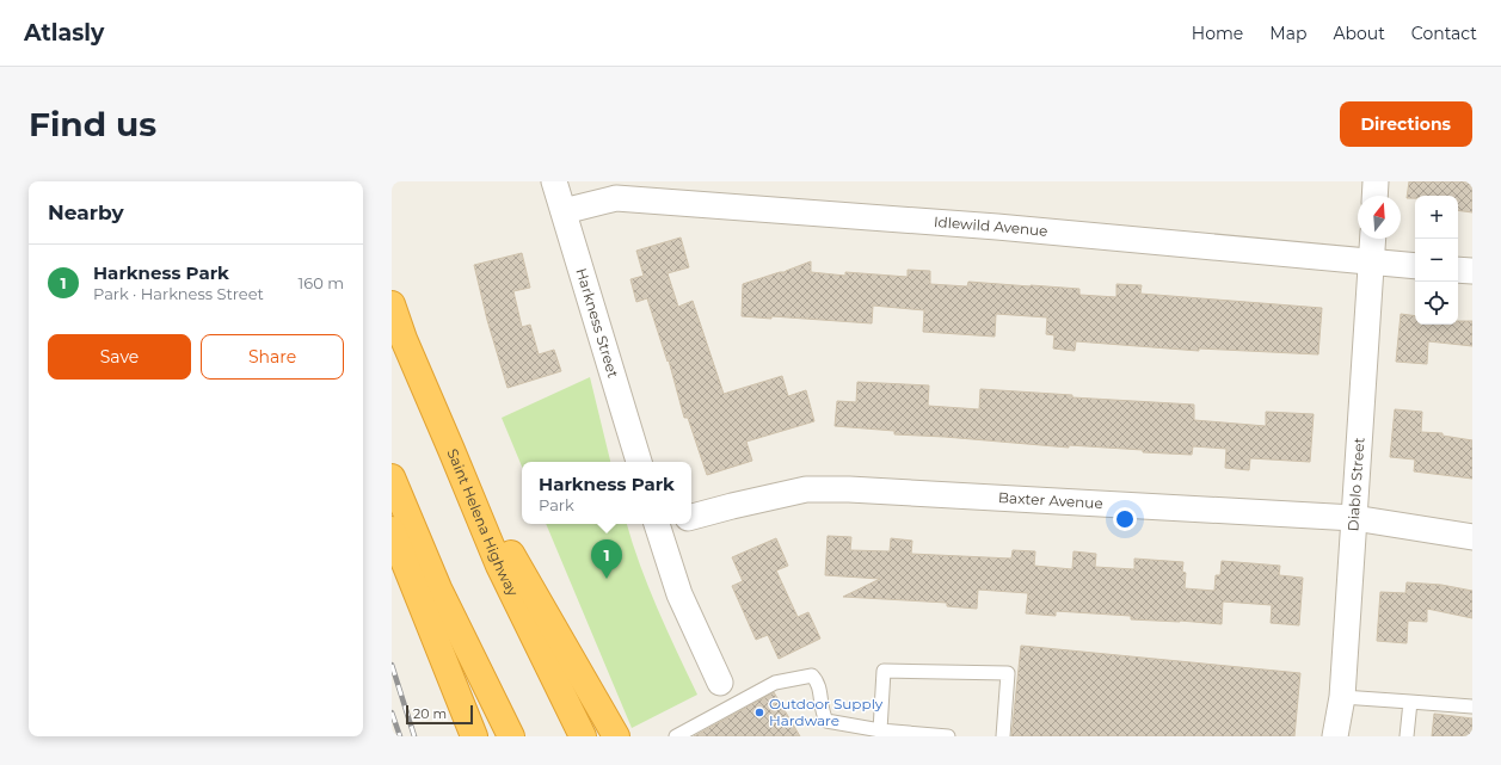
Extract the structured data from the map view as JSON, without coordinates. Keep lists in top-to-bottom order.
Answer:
{
  "streets": {
    "highway": ["Saint Helena Highway"],
    "street": [
      "Idlewild Avenue",
      "Harkness Street",
      "Diablo Street",
      "Baxter Avenue"
    ]
  },
  "crossings": [
    ["Idlewild Avenue", "Harkness Street"],
    ["Idlewild Avenue", "Diablo Street"],
    ["Diablo Street", "Baxter Avenue"]
  ],
  "places": ["Outdoor Supply Hardware"],
  "scale_bar": "20 m",
  "north": "top",
  "page": {
    "header": "Atlasly",
    "nav": [
      "Home",
      "Map",
      "About",
      "Contact"
    ],
    "buttons": [
      "Directions",
      ["Save", "Share"]
    ],
    "title": "Find us",
    "heading": "Nearby",
    "map_buttons": ["+", "−"],
    "list": [
      {
        "mark": "1",
        "name": "Harkness Park",
        "note": "Park · Harkness Street",
        "value": "160 m"
      }
    ],
    "popup": ["Harkness Park", "Park"],
    "pins": "1",
    "scale": "20 m"
  }
}
